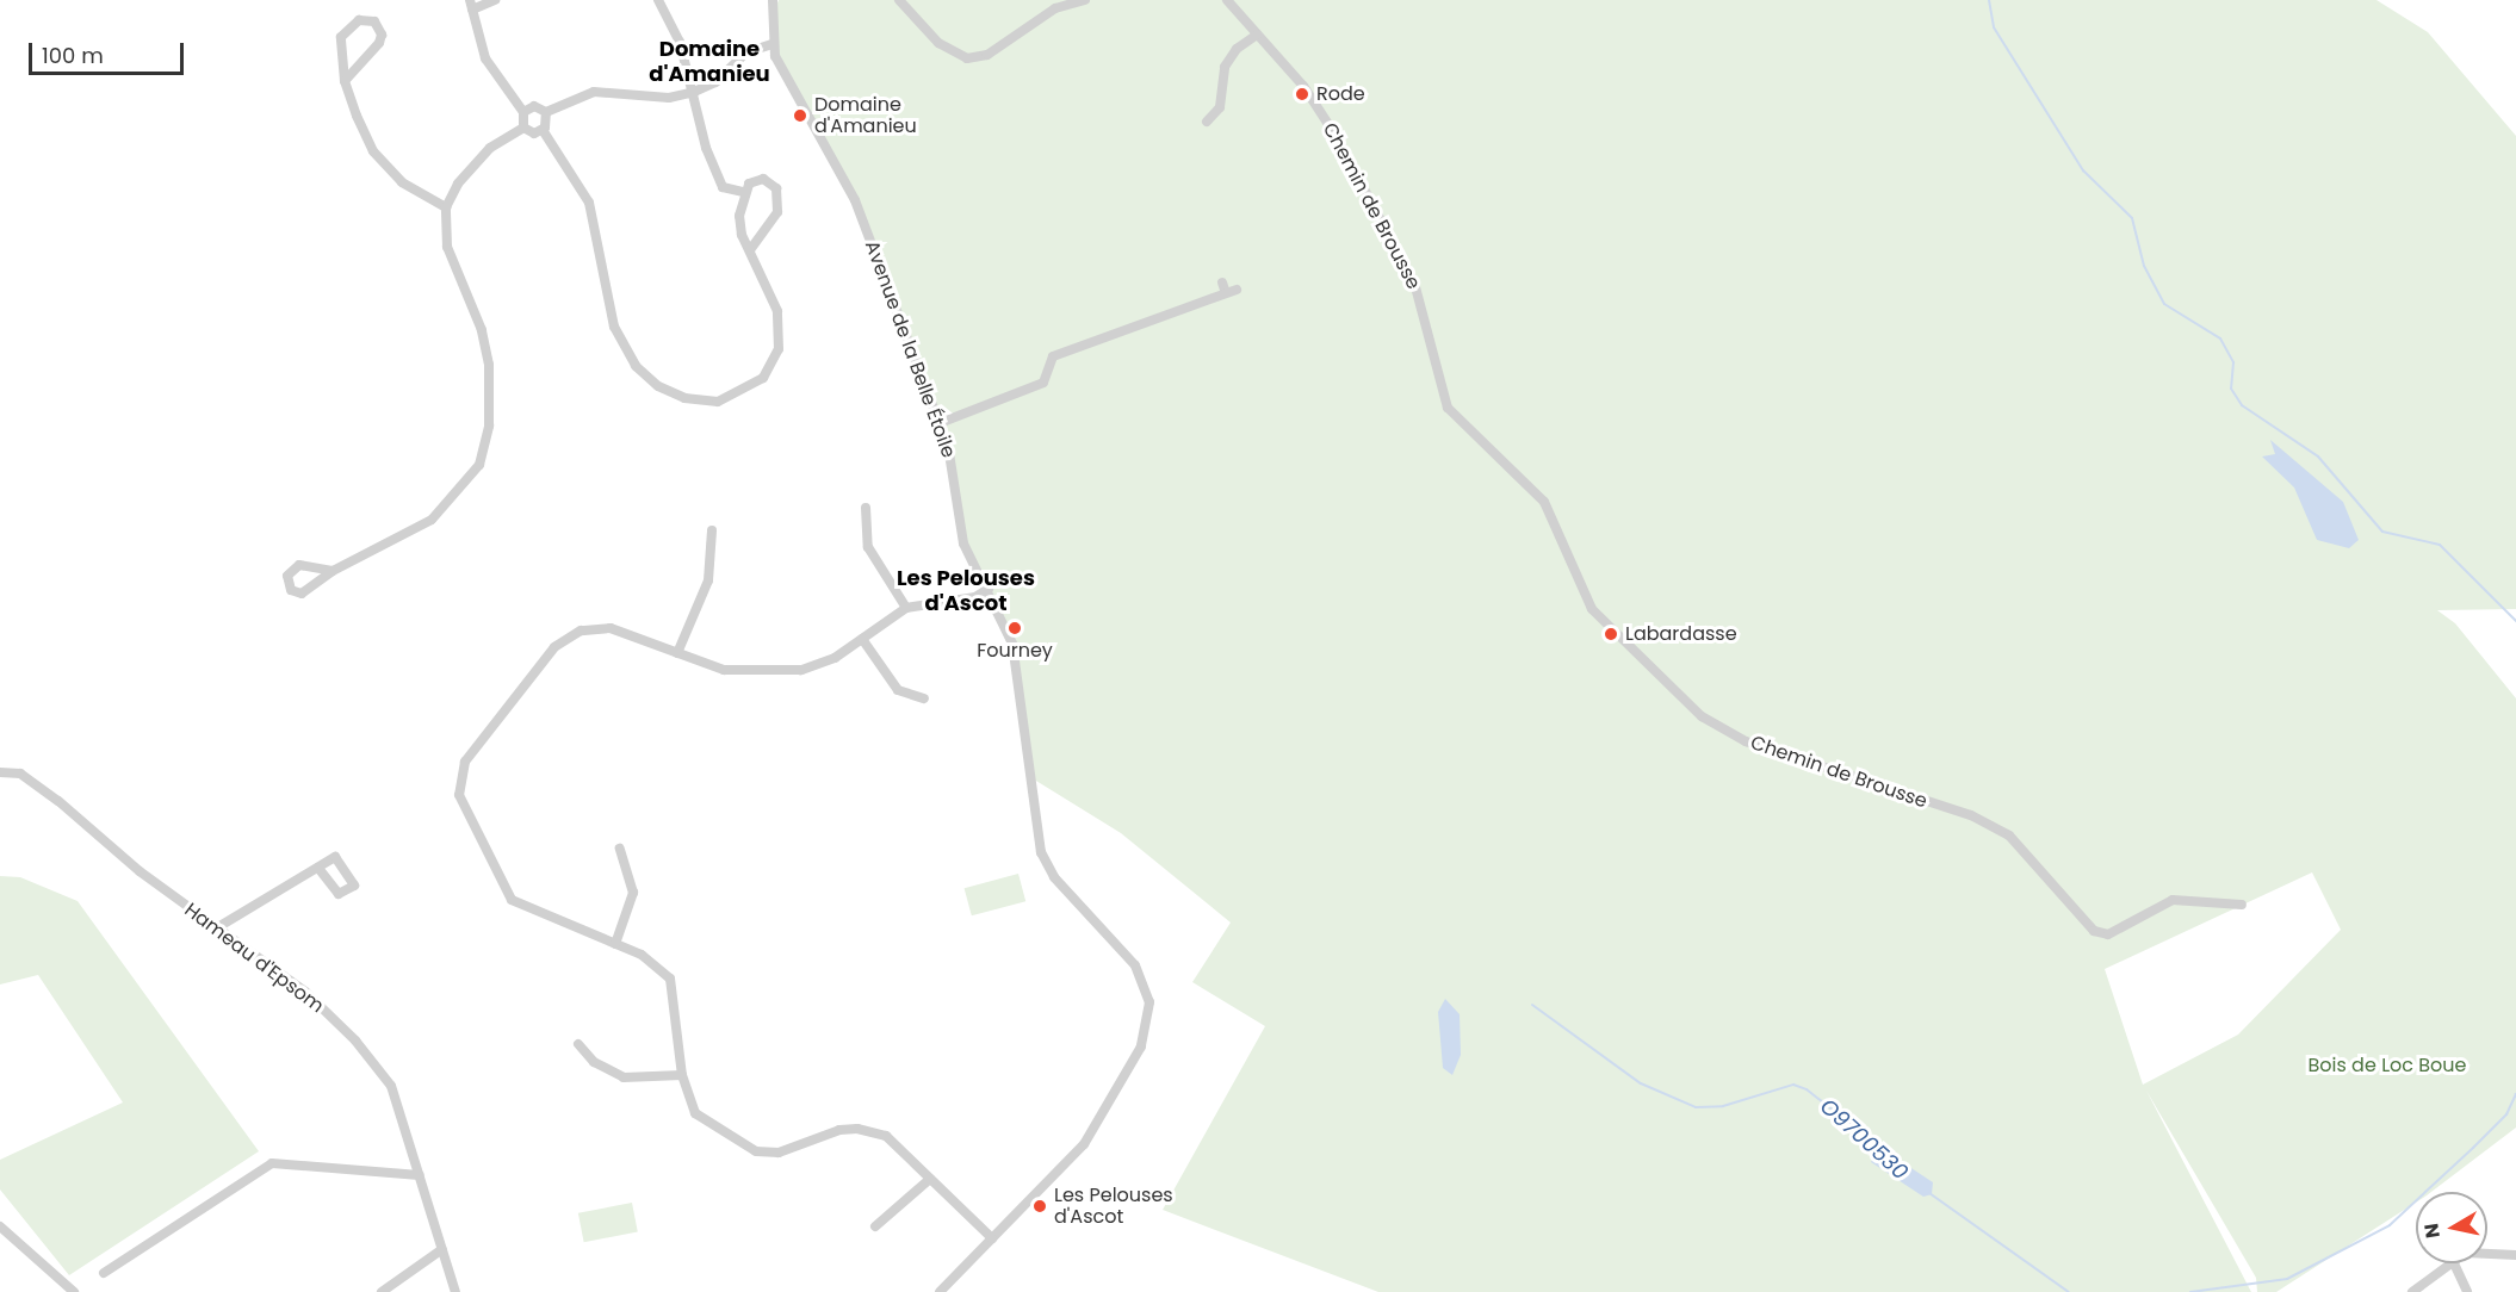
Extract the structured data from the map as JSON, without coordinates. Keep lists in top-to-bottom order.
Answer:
{
  "streets": {
    "street": ["Chemin de Brousse", "Avenue de la Belle Étoile", "Hameau d'Epsom"]
  },
  "districts": ["Domaine d'Amanieu", "Les Pelouses d'Ascot"],
  "water": ["O9700530"],
  "parks": ["Bois de Loc Boue"],
  "places": [
    "Rode",
    "Domaine d'Amanieu",
    "Fourney",
    "Labardasse",
    "Les Pelouses d'Ascot"
  ],
  "scale_bar": "100 m",
  "north": "left"
}
